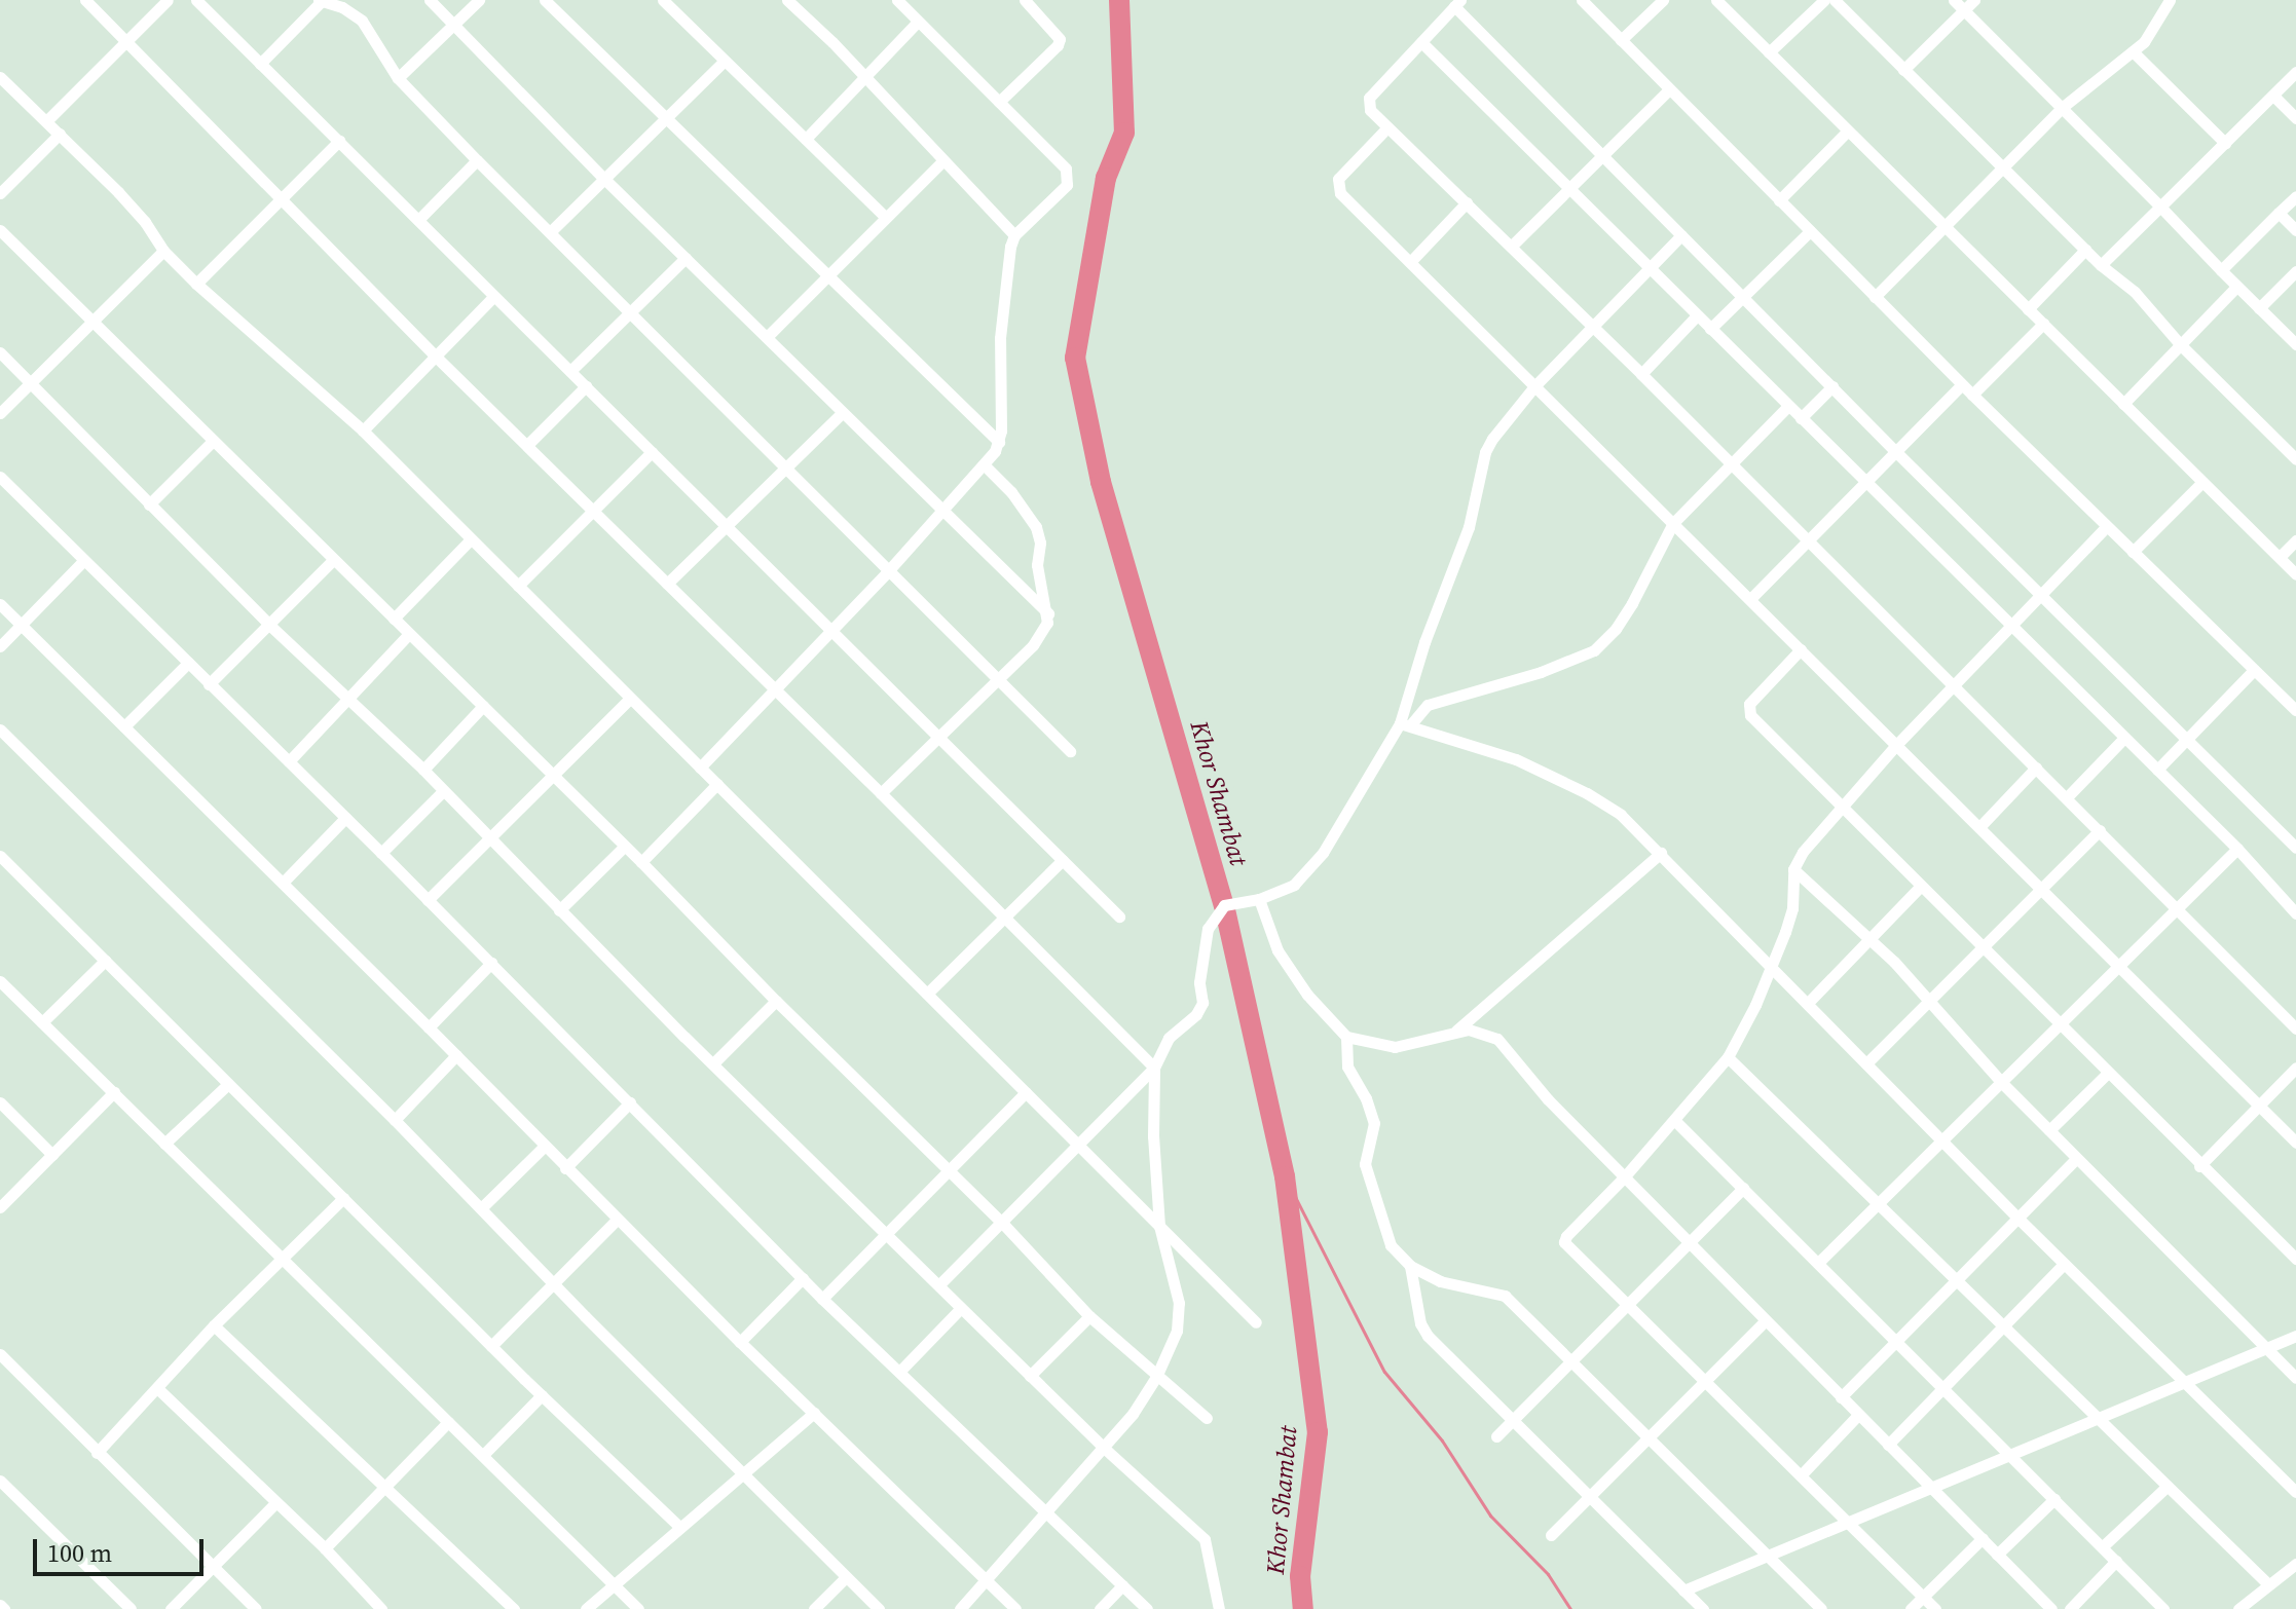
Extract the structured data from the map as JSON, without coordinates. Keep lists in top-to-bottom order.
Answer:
{
  "water": ["Khor Shambat"],
  "scale_bar": "100 m"
}
